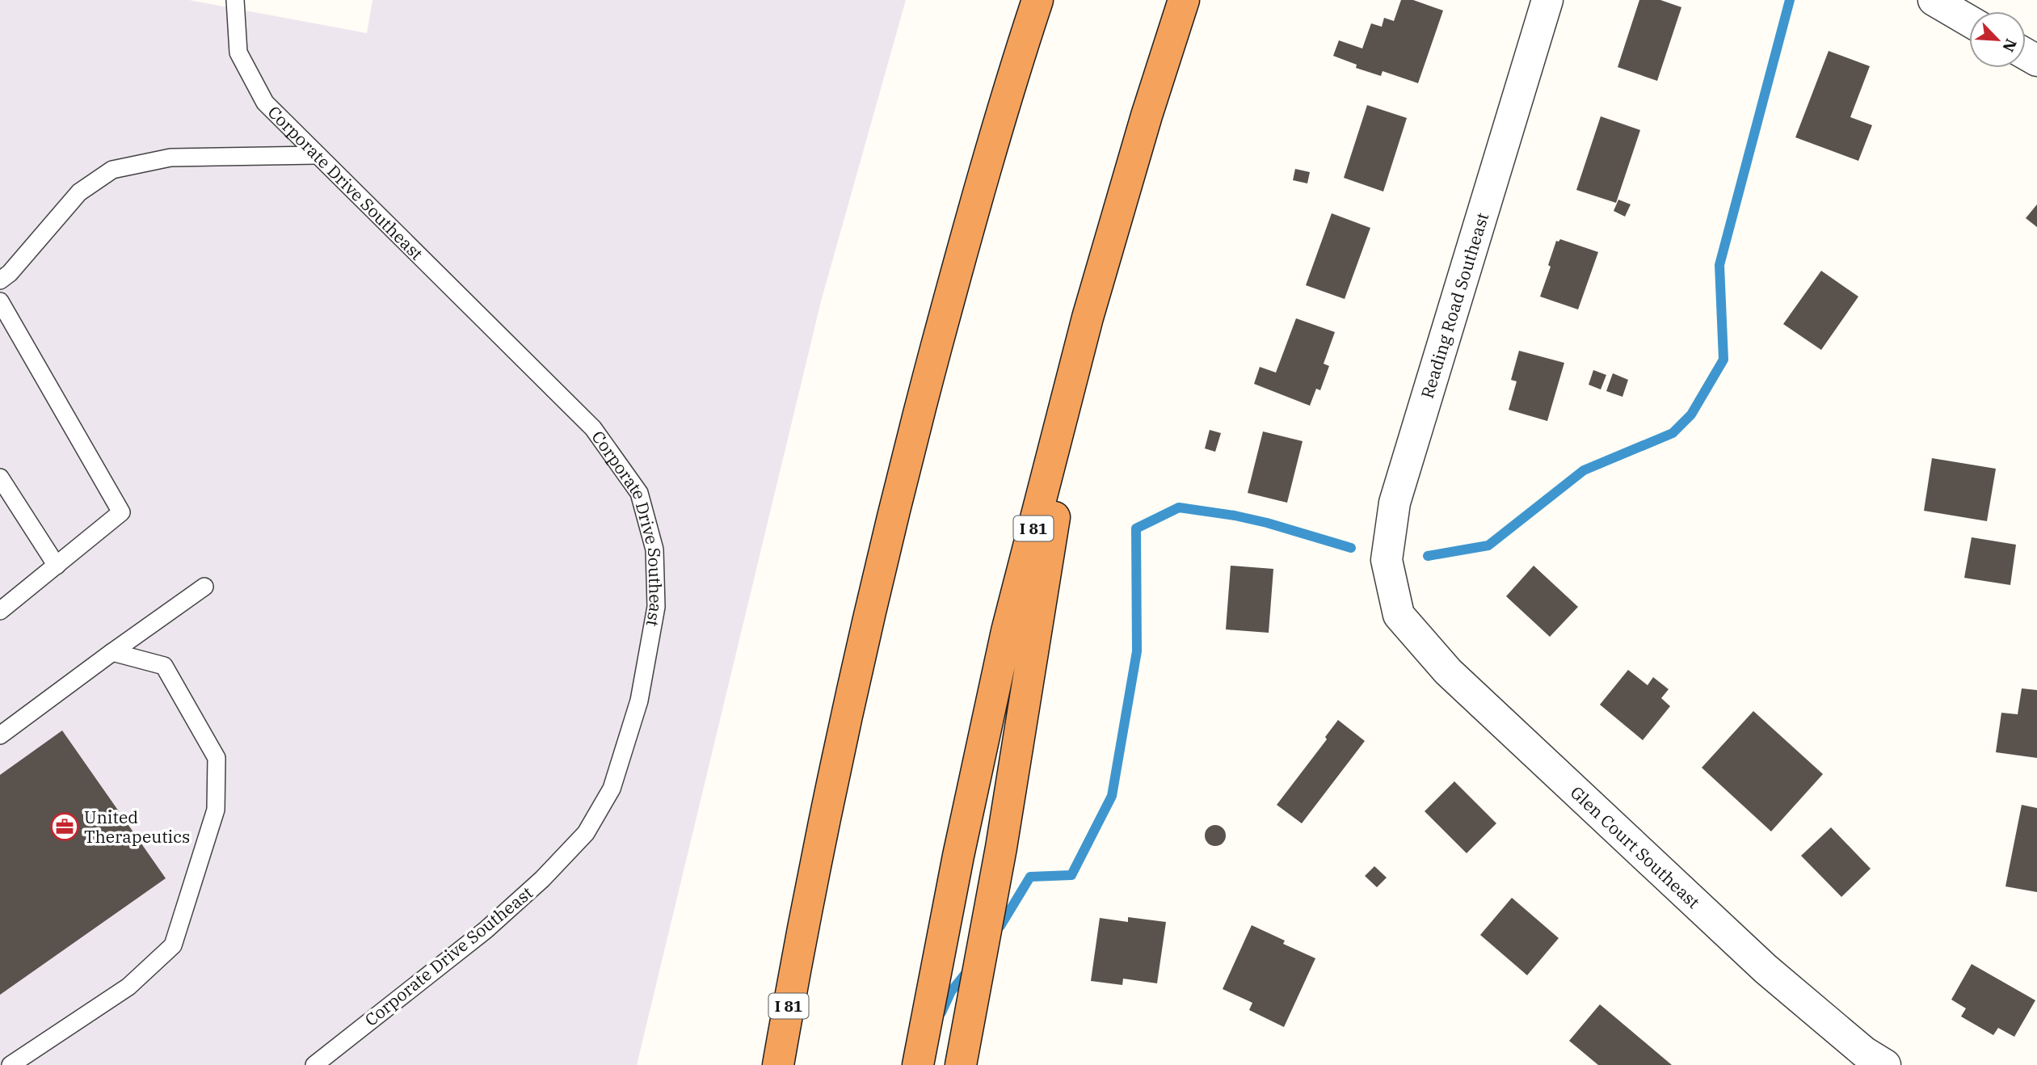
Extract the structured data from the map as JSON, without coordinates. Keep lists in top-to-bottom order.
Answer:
{
  "streets": {
    "highway": ["I 81"],
    "street": ["Reading Road Southeast", "Glen Court Southeast"],
    "lane": ["Corporate Drive Southeast"]
  },
  "crossings": [
    ["Reading Road Southeast", "Glen Court Southeast"]
  ],
  "places": {
    "office": ["United Therapeutics"]
  },
  "north": "bottom right"
}
